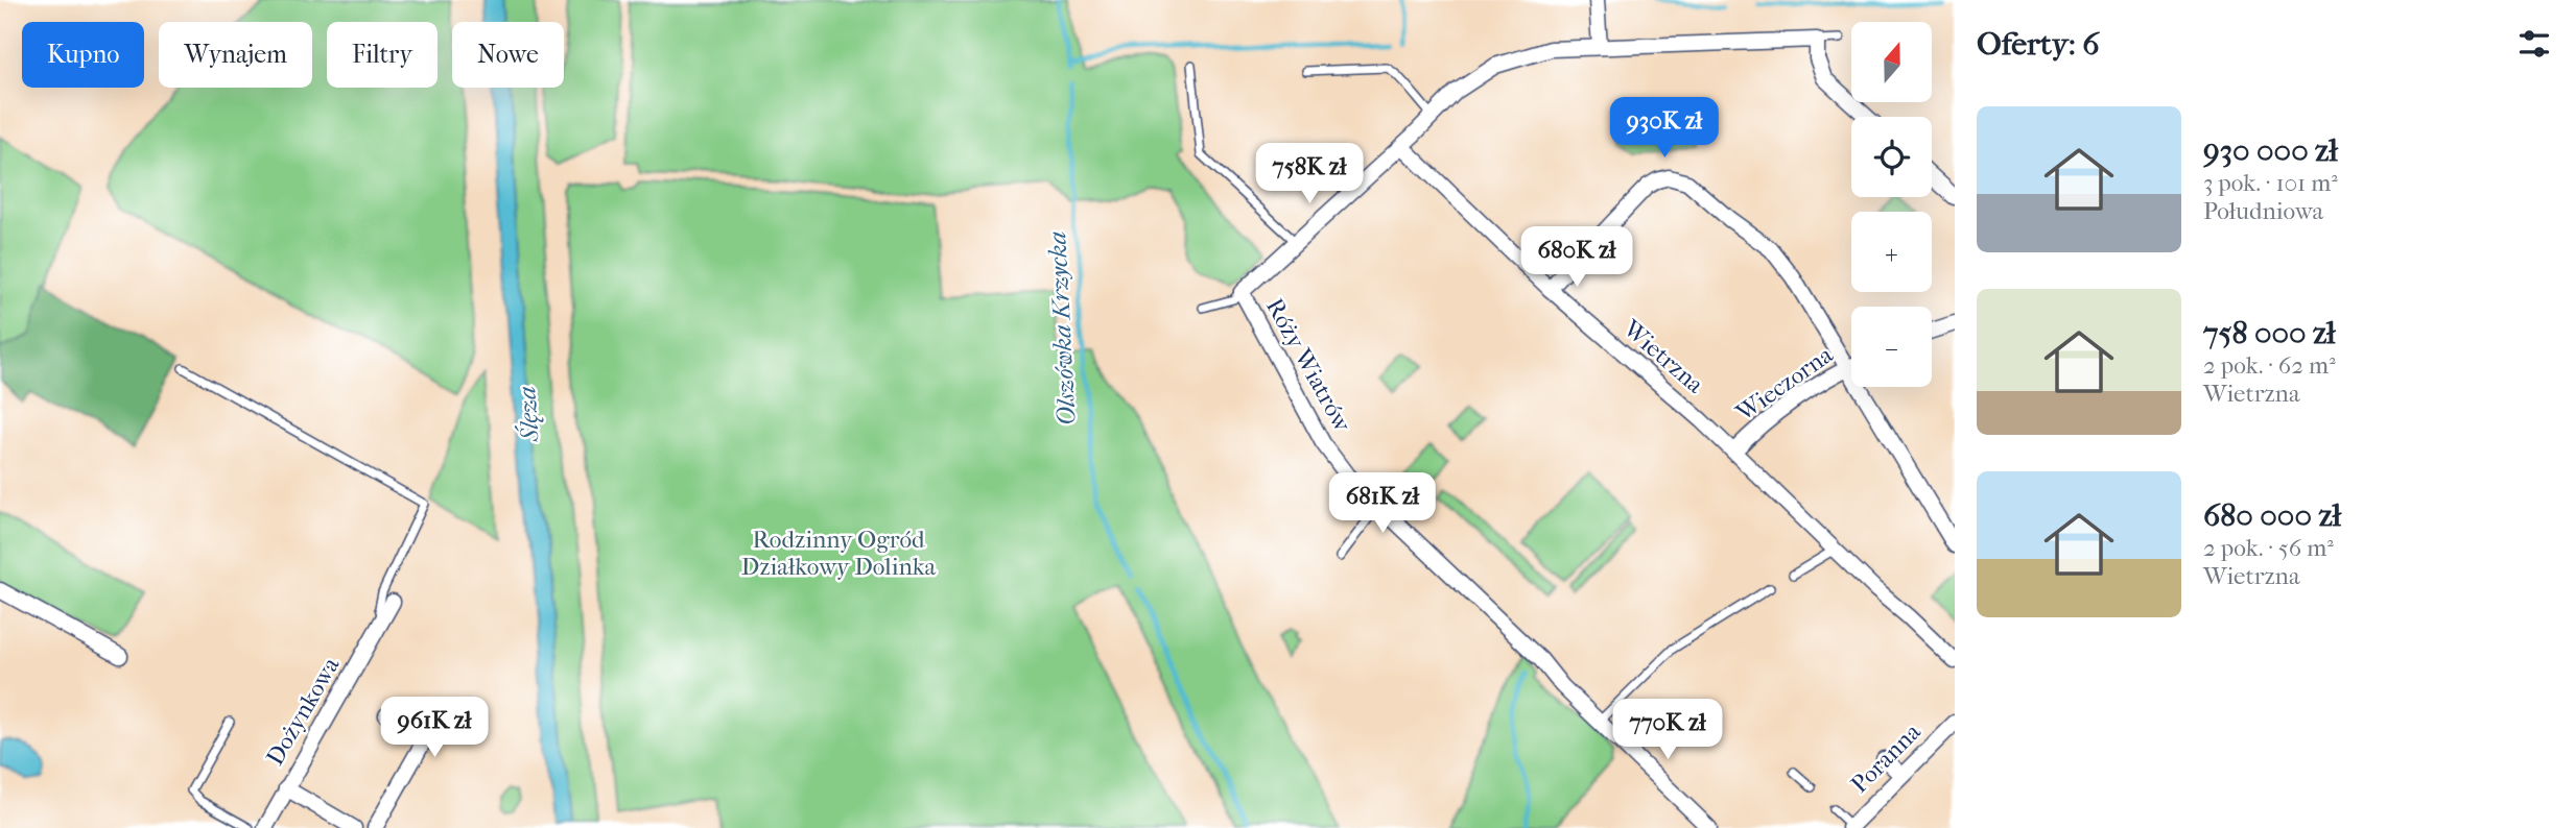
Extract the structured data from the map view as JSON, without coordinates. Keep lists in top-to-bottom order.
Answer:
{
  "streets": {
    "street": [
      "Wietrzna",
      "Róży Wiatrów",
      "Wieczorna",
      "Dożynkowa",
      "Poranna"
    ]
  },
  "crossings": [
    ["Wietrzna", "Wieczorna"]
  ],
  "water": ["Olszówka Krzycka", "Ślęza"],
  "parks": ["Rodzinny Ogród Działkowy Dolinka"],
  "north": "top",
  "page": {
    "heading": "Oferty: 6",
    "map_buttons": ["+", "−"],
    "chip": [
      "Kupno",
      "Wynajem",
      "Filtry",
      "Nowe"
    ],
    "list": [
      {
        "name": "930 000 zł",
        "note": "3 pok. · 101 m² · Południowa"
      },
      {
        "name": "758 000 zł",
        "note": "2 pok. · 62 m² · Wietrzna"
      },
      {
        "name": "680 000 zł",
        "note": "2 pok. · 56 m² · Wietrzna"
      }
    ],
    "price": [
      "930K zł",
      "758K zł",
      "680K zł",
      "681K zł",
      "961K zł",
      "770K zł"
    ]
  }
}
